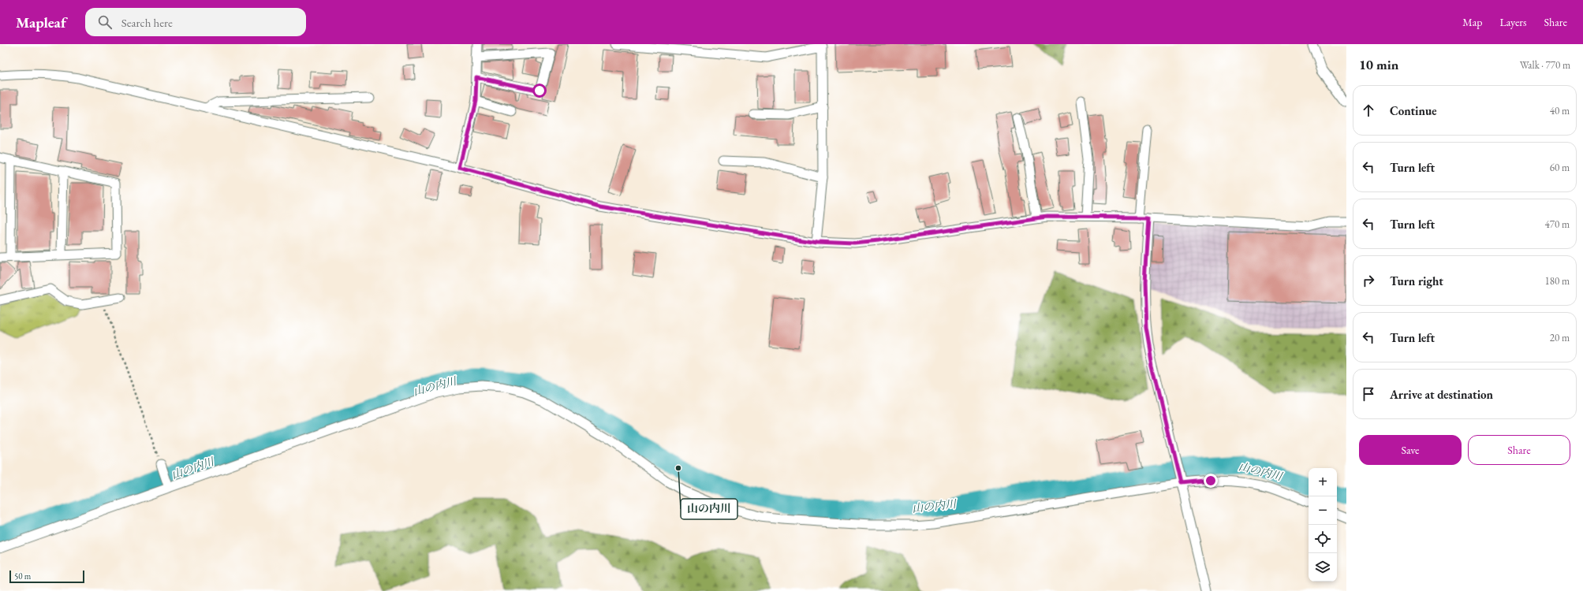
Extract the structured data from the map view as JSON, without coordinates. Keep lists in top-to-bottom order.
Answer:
{
  "water": ["山の内川"],
  "places": ["山の内川"],
  "scale_bar": "50 m",
  "page": {
    "header": "Mapleaf",
    "search": "Search here",
    "nav": ["Map", "Layers", "Share"],
    "heading": ["10 min", "Walk · 770 m"],
    "list": [
      ["Continue", "40 m"],
      ["Turn left", "60 m"],
      ["Turn left", "470 m"],
      ["Turn right", "180 m"],
      ["Turn left", "20 m"],
      "Arrive at destination"
    ],
    "buttons": ["Save", "Share"],
    "map_buttons": ["+", "−"],
    "scale": "50 m"
  }
}
